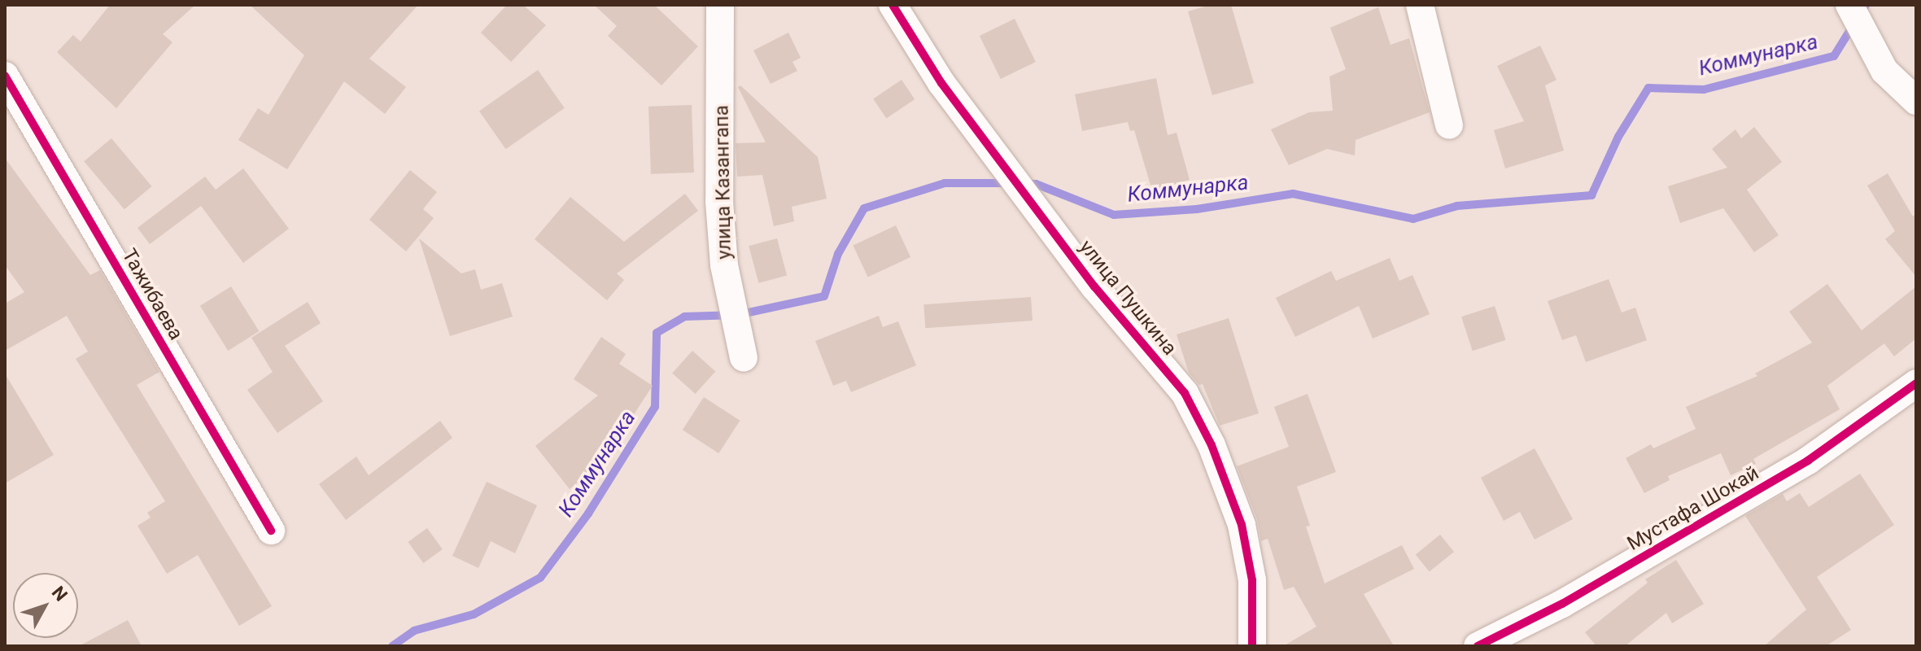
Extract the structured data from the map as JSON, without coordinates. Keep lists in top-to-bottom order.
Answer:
{
  "streets": {
    "street": [
      "улица Казангапа",
      "Тажибаева",
      "улица Пушкина",
      "Мустафа Шокай"
    ]
  },
  "water": ["Коммунарка"],
  "north": "top right"
}
